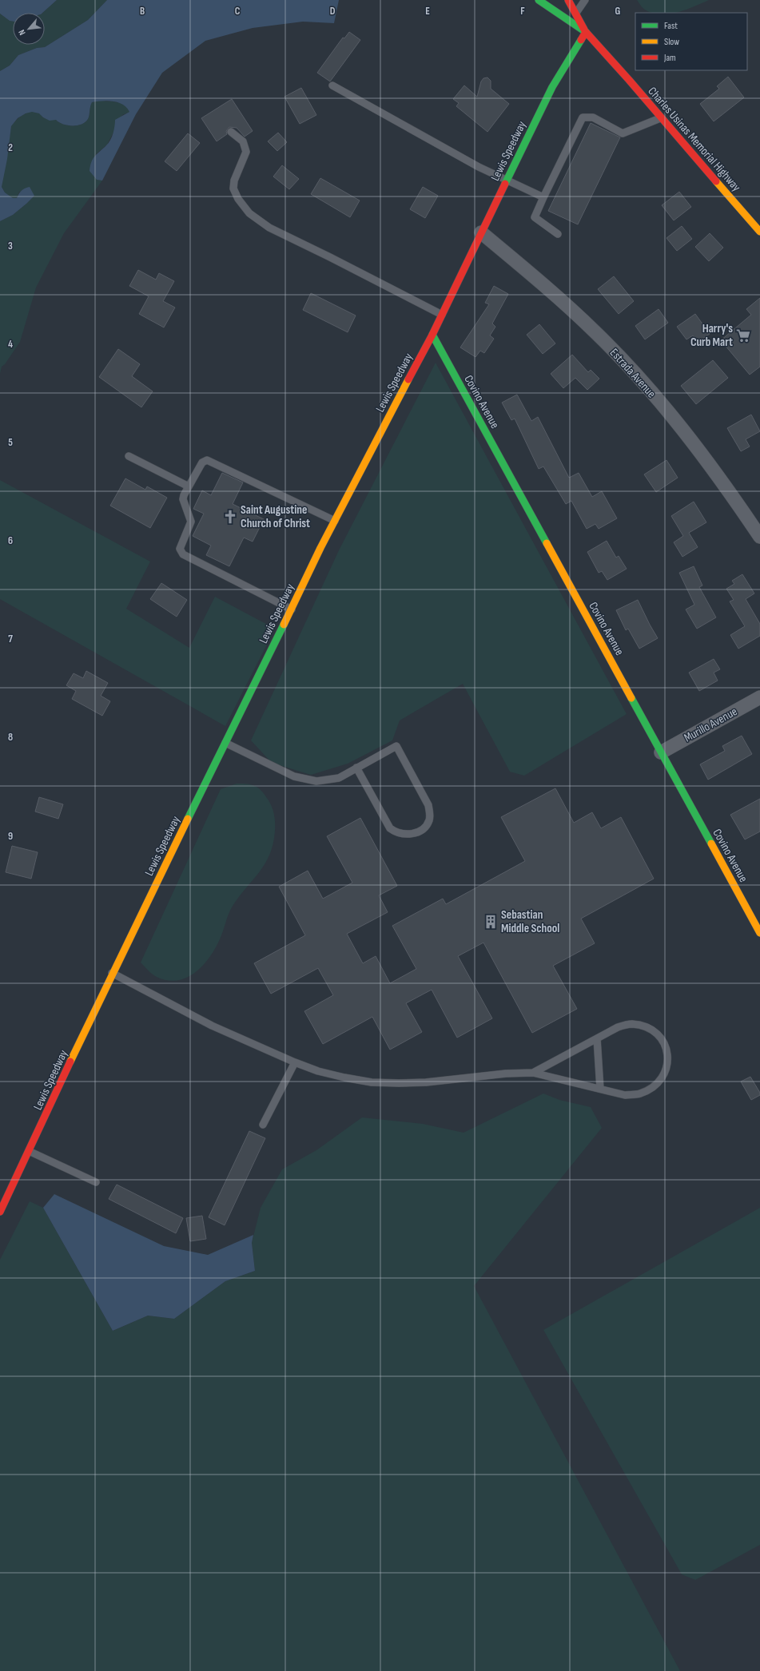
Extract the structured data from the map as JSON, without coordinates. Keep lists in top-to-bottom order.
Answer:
{
  "streets": {
    "main road": ["Charles Usinas Memorial Highway", "Lewis Speedway", "Covino Avenue"],
    "street": ["Estrada Avenue", "Murillo Avenue"]
  },
  "crossings": [
    ["Charles Usinas Memorial Highway", "Lewis Speedway"],
    ["Lewis Speedway", "Estrada Avenue"],
    ["Lewis Speedway", "Covino Avenue"],
    ["Covino Avenue", "Murillo Avenue"]
  ],
  "places": {
    "supermarket": ["Harry's Curb Mart"],
    "church": ["Saint Augustine Church of Christ"],
    "building": ["Sebastian Middle School"]
  },
  "legend": ["Fast", "Slow", "Jam"],
  "north": "bottom left",
  "grid": {
    "columns": [
      "B",
      "C",
      "D",
      "E",
      "F",
      "G"
    ],
    "rows": [
      "2",
      "3",
      "4",
      "5",
      "6",
      "7",
      "8",
      "9"
    ]
  }
}
